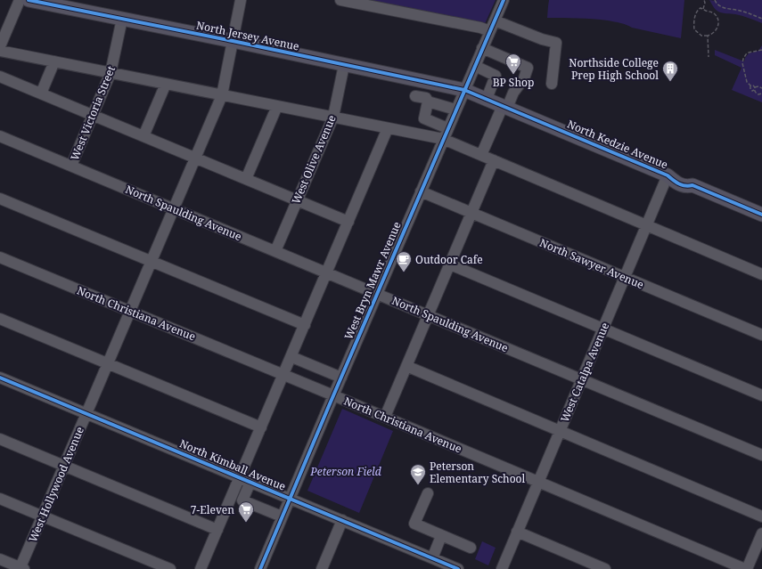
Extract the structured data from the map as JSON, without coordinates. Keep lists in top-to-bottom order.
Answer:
{
  "streets": {
    "main road": ["North Jersey Avenue", "North Kedzie Avenue"],
    "street": [
      "West Victoria Street",
      "West Olive Avenue",
      "North Spaulding Avenue",
      "North Sawyer Avenue",
      "West Bryn Mawr Avenue",
      "North Christiana Avenue",
      "West Catalpa Avenue",
      "North Kimball Avenue",
      "West Hollywood Avenue"
    ]
  },
  "crossings": [
    ["North Jersey Avenue", "West Victoria Street"],
    ["North Jersey Avenue", "North Kedzie Avenue"],
    ["North Jersey Avenue", "West Olive Avenue"],
    ["North Jersey Avenue", "West Bryn Mawr Avenue"],
    ["North Jersey Avenue", "West Hollywood Avenue"],
    ["West Victoria Street", "North Spaulding Avenue"],
    ["North Kedzie Avenue", "West Bryn Mawr Avenue"],
    ["North Kedzie Avenue", "West Catalpa Avenue"],
    ["West Olive Avenue", "North Spaulding Avenue"],
    ["North Spaulding Avenue", "West Bryn Mawr Avenue"],
    ["North Spaulding Avenue", "West Catalpa Avenue"],
    ["North Spaulding Avenue", "West Hollywood Avenue"],
    ["North Sawyer Avenue", "West Bryn Mawr Avenue"],
    ["North Sawyer Avenue", "West Catalpa Avenue"],
    ["West Bryn Mawr Avenue", "North Christiana Avenue"],
    ["West Bryn Mawr Avenue", "North Kimball Avenue"],
    ["North Christiana Avenue", "West Catalpa Avenue"],
    ["North Christiana Avenue", "West Hollywood Avenue"],
    ["North Kimball Avenue", "West Hollywood Avenue"]
  ],
  "parks": ["Peterson Field"],
  "places": {
    "supermarket": ["BP Shop", "7-Eleven"],
    "building": ["Northside College Prep High School"],
    "cafe": ["Outdoor Cafe"],
    "school or university": ["Peterson Elementary School"]
  }
}
